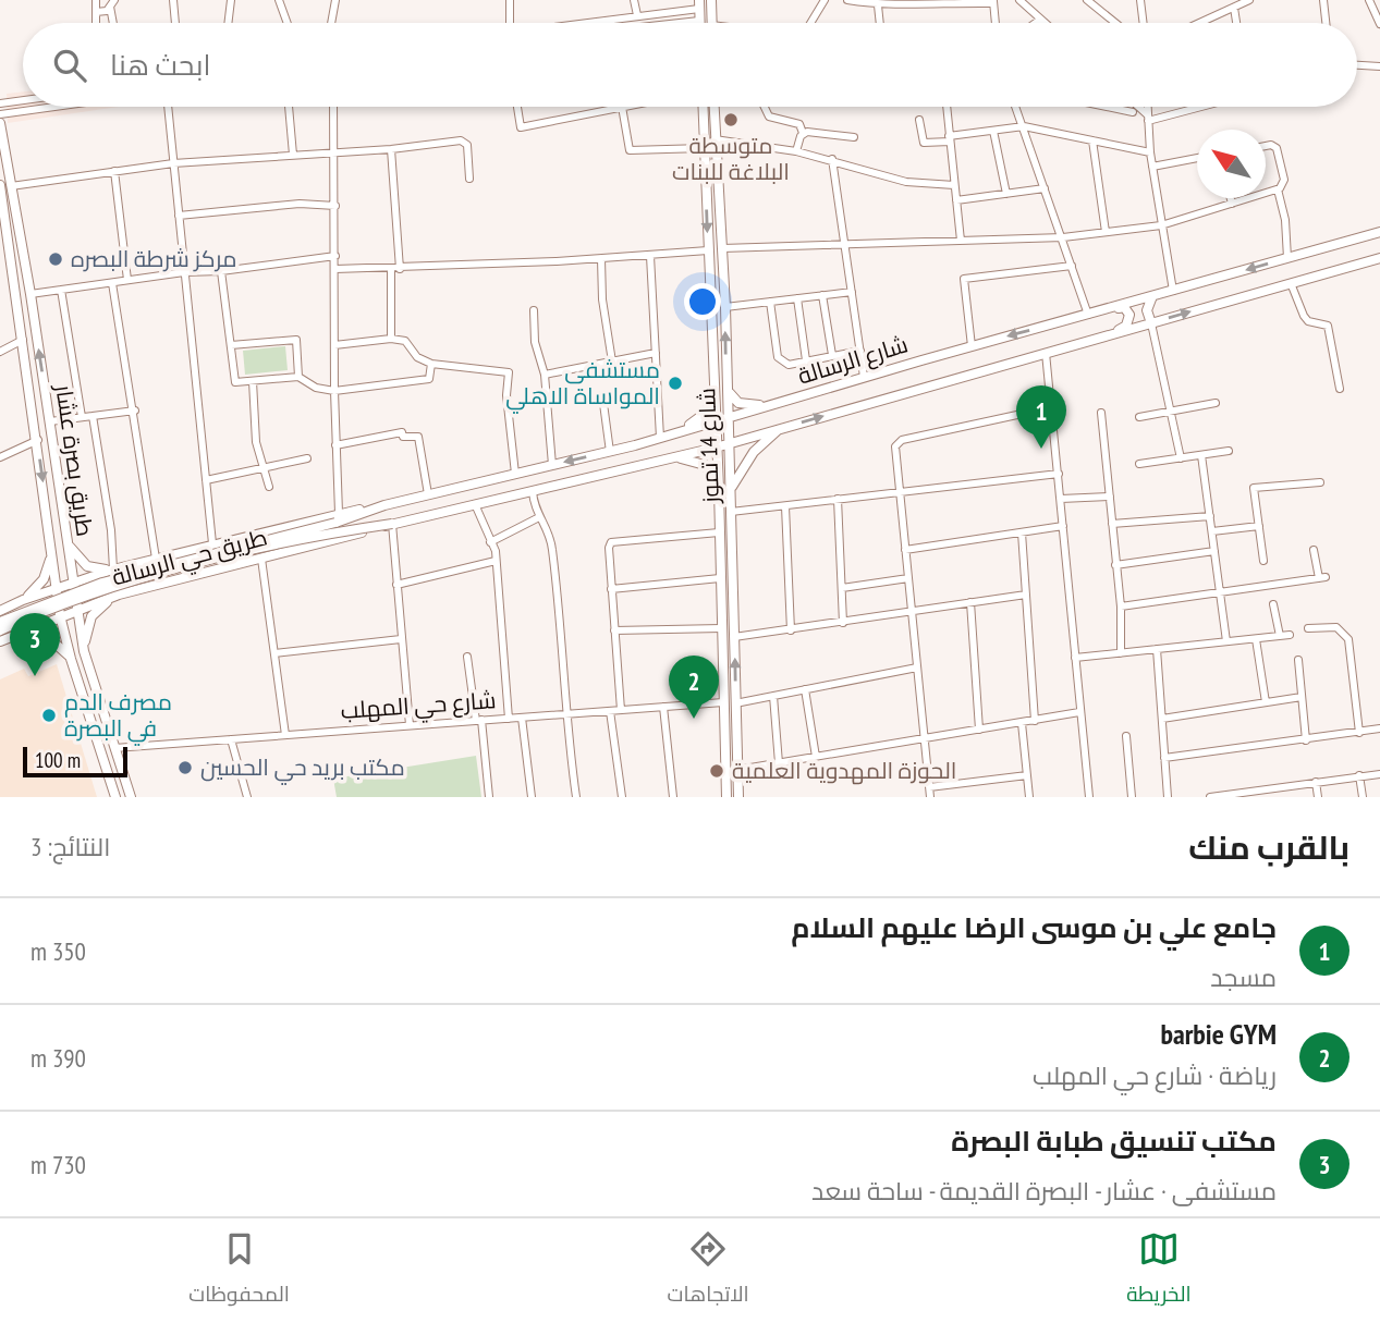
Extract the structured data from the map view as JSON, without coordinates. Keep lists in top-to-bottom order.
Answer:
{
  "streets": {
    "main road": [
      "شارع الرسالة",
      "شارع 14 تموز",
      "طريق بصرة عشار",
      "طريق حي الرسالة"
    ],
    "street": ["شارع حي المهلب"]
  },
  "crossings": [
    ["شارع الرسالة", "شارع 14 تموز"],
    ["شارع الرسالة", "طريق حي الرسالة"],
    ["شارع 14 تموز", "طريق حي الرسالة"],
    ["شارع 14 تموز", "شارع حي المهلب"],
    ["طريق بصرة عشار", "طريق حي الرسالة"],
    ["طريق بصرة عشار", "شارع حي المهلب"]
  ],
  "places": [
    "متوسطة البلاغة للبنات",
    "مركز شرطة البصره",
    "مستشفى المواساة اﻻهلي",
    "مصرف الدم في البصرة",
    "مكتب بريد حي الحسين",
    "الحوزة المهدوية العلمية"
  ],
  "scale_bar": "100 m",
  "north": "top left",
  "page": {
    "search": "ابحث هنا",
    "pins": ["1", "3", "2"],
    "scale": "100 m",
    "heading": ["بالقرب منك", "النتائج: 3"],
    "list": [
      {
        "mark": "1",
        "name": "جامع علي بن موسى الرضا عليهم السلام",
        "note": "مسجد",
        "value": "350 m"
      },
      {
        "mark": "2",
        "name": "barbie GYM",
        "note": "رياضة · شارع حي المهلب",
        "value": "390 m"
      },
      {
        "mark": "3",
        "name": "مكتب تنسيق طبابة البصرة",
        "note": "مستشفى · عشار - البصرة القديمة - ساحة سعد",
        "value": "730 m"
      }
    ],
    "nav": ["الخريطة", "الاتجاهات", "المحفوظات"]
  }
}
